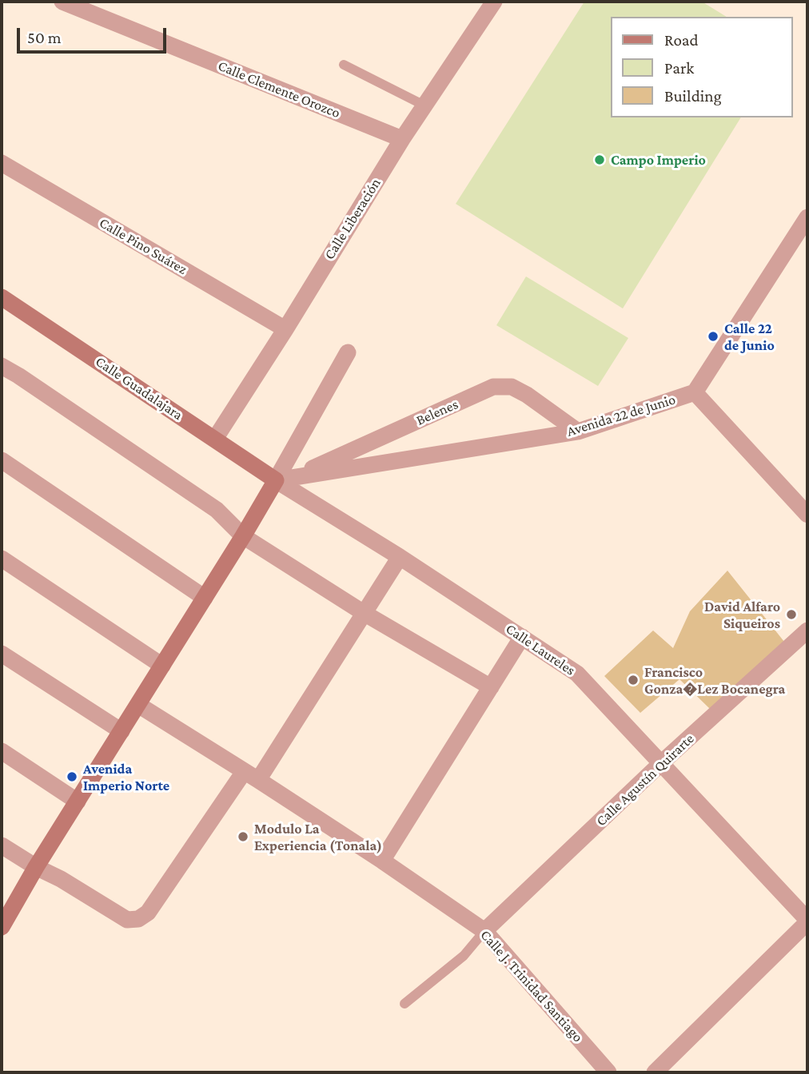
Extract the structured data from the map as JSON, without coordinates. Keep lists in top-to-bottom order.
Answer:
{
  "streets": {
    "street": [
      "Calle Clemente Orozco",
      "Calle Liberación",
      "Calle Pino Suárez",
      "Calle Guadalajara",
      "Belenes",
      "Avenida 22 de Junio",
      "Calle Laureles",
      "Calle Agustín Quirarte",
      "Calle J. Trinidad Santiago"
    ]
  },
  "crossings": [
    ["Calle Clemente Orozco", "Calle Liberación"],
    ["Calle Liberación", "Calle Pino Suárez"],
    ["Calle Liberación", "Calle Guadalajara"],
    ["Calle Guadalajara", "Belenes"],
    ["Calle Guadalajara", "Avenida 22 de Junio"],
    ["Calle Guadalajara", "Calle Laureles"],
    ["Belenes", "Avenida 22 de Junio"],
    ["Belenes", "Calle Laureles"],
    ["Avenida 22 de Junio", "Calle Laureles"],
    ["Calle Laureles", "Calle Agustín Quirarte"],
    ["Calle Agustín Quirarte", "Calle J. Trinidad Santiago"]
  ],
  "places": [
    "Campo Imperio",
    "Calle 22 de Junio",
    "David Alfaro Siqueiros",
    "Francisco Gonza�Lez Bocanegra",
    "Avenida Imperio Norte",
    "Modulo La Experiencia (Tonala)"
  ],
  "legend": ["Road", "Park", "Building"],
  "scale_bar": "50 m"
}
